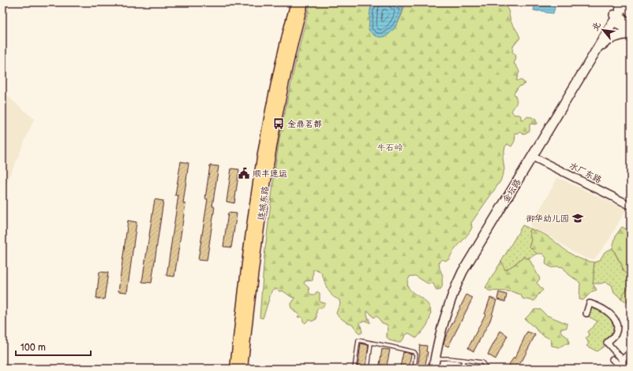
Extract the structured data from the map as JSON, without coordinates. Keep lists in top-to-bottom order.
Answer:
{
  "streets": {
    "main road": ["金坛路", "连城东路"],
    "street": ["水厂东路"]
  },
  "crossings": [
    ["水厂东路", "金坛路"]
  ],
  "parks": ["牛石岭"],
  "places": {
    "bus stop": ["金鼎茗都"],
    "public building": ["顺丰速运"],
    "school or university": ["御华幼儿园"]
  },
  "scale_bar": "100 m",
  "north": "top left"
}
